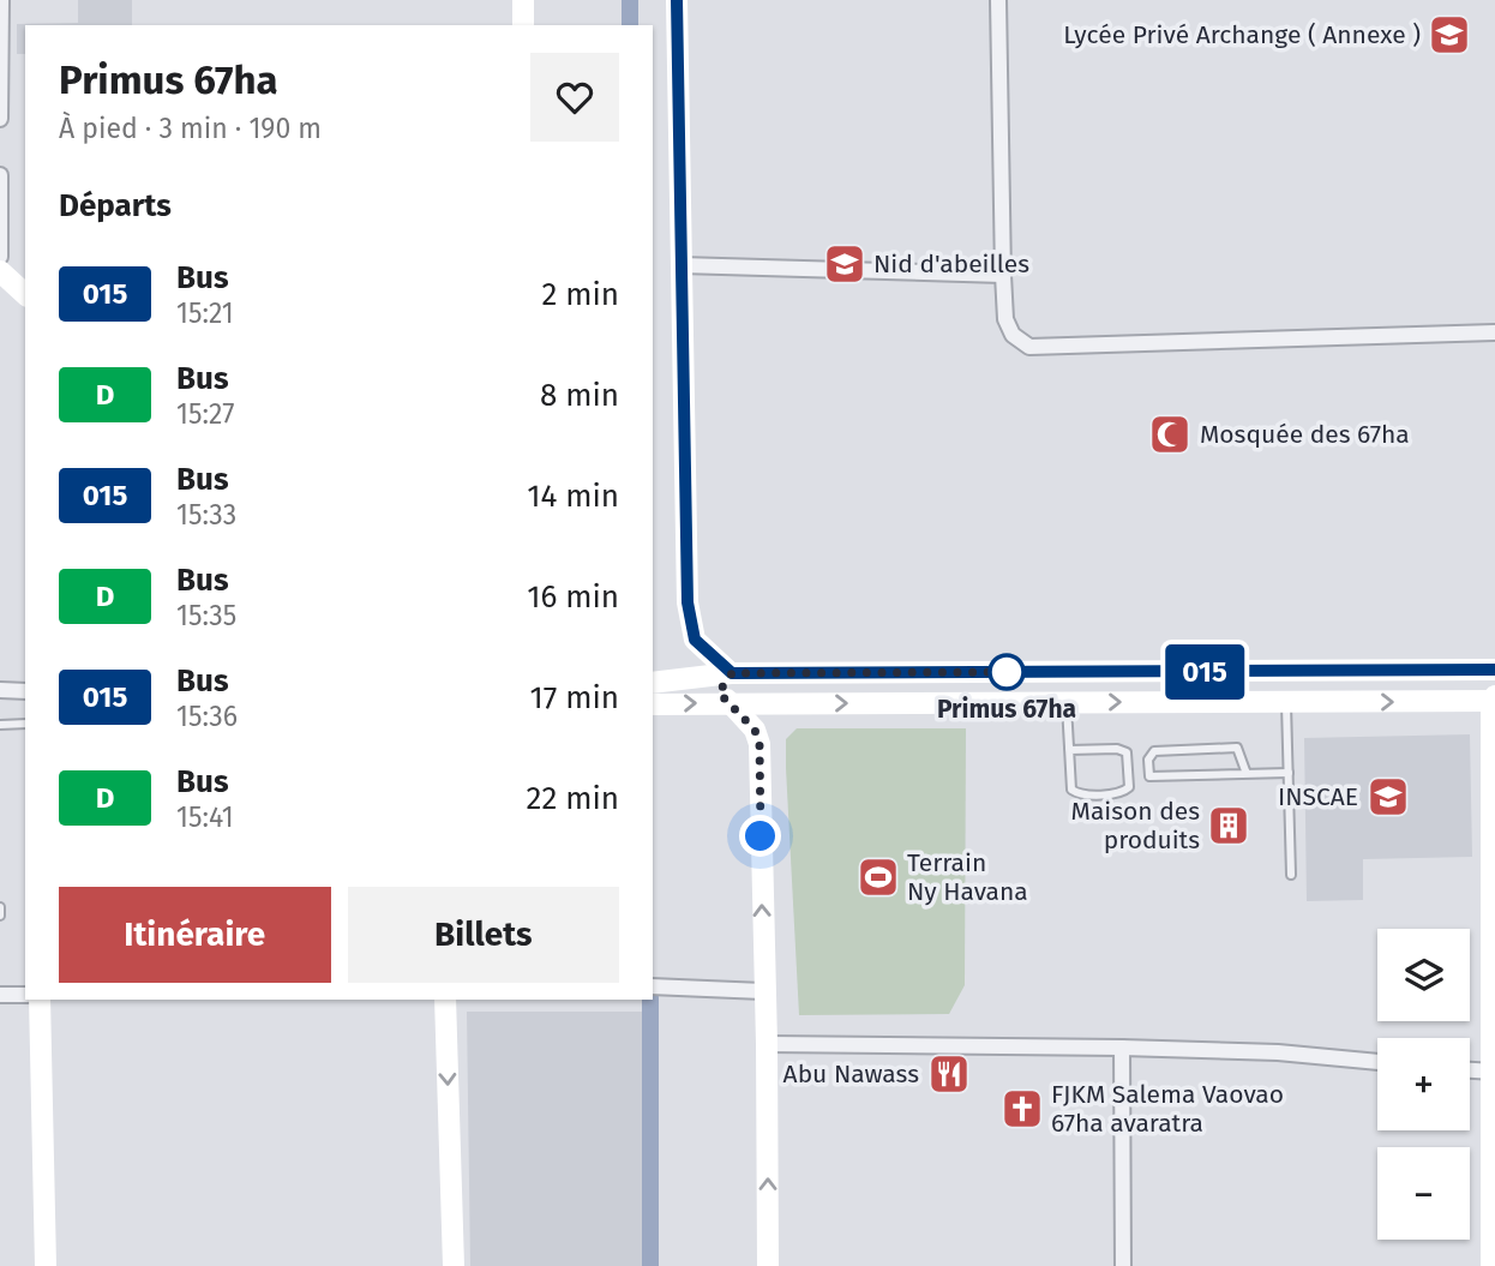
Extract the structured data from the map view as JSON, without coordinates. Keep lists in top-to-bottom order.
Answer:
{
  "places": {
    "school or university": ["Lycée Privé Archange ( Annexe )", "Nid d'abeilles", "INSCAE"],
    "mosque": ["Mosquée des 67ha"],
    "other": ["Primus 67ha"],
    "building": ["Maison des produits"],
    "sports": ["Terrain Ny Havana"],
    "restaurant": ["Abu Nawass"],
    "church": ["FJKM Salema Vaovao 67ha avaratra"]
  },
  "lines": ["bus line 015"],
  "page": {
    "on_map": "015",
    "heading": [
      ["Primus 67ha", "À pied · 3 min · 190 m"],
      "Départs"
    ],
    "list": [
      {
        "mark": "015",
        "name": "Bus",
        "note": "15:21",
        "value": "2 min"
      },
      {
        "mark": "D",
        "name": "Bus",
        "note": "15:27",
        "value": "8 min"
      },
      {
        "mark": "015",
        "name": "Bus",
        "note": "15:33",
        "value": "14 min"
      },
      {
        "mark": "D",
        "name": "Bus",
        "note": "15:35",
        "value": "16 min"
      },
      {
        "mark": "015",
        "name": "Bus",
        "note": "15:36",
        "value": "17 min"
      },
      {
        "mark": "D",
        "name": "Bus",
        "note": "15:41",
        "value": "22 min"
      }
    ],
    "buttons": ["Itinéraire", "Billets"],
    "map_buttons": ["+", "−"]
  }
}
